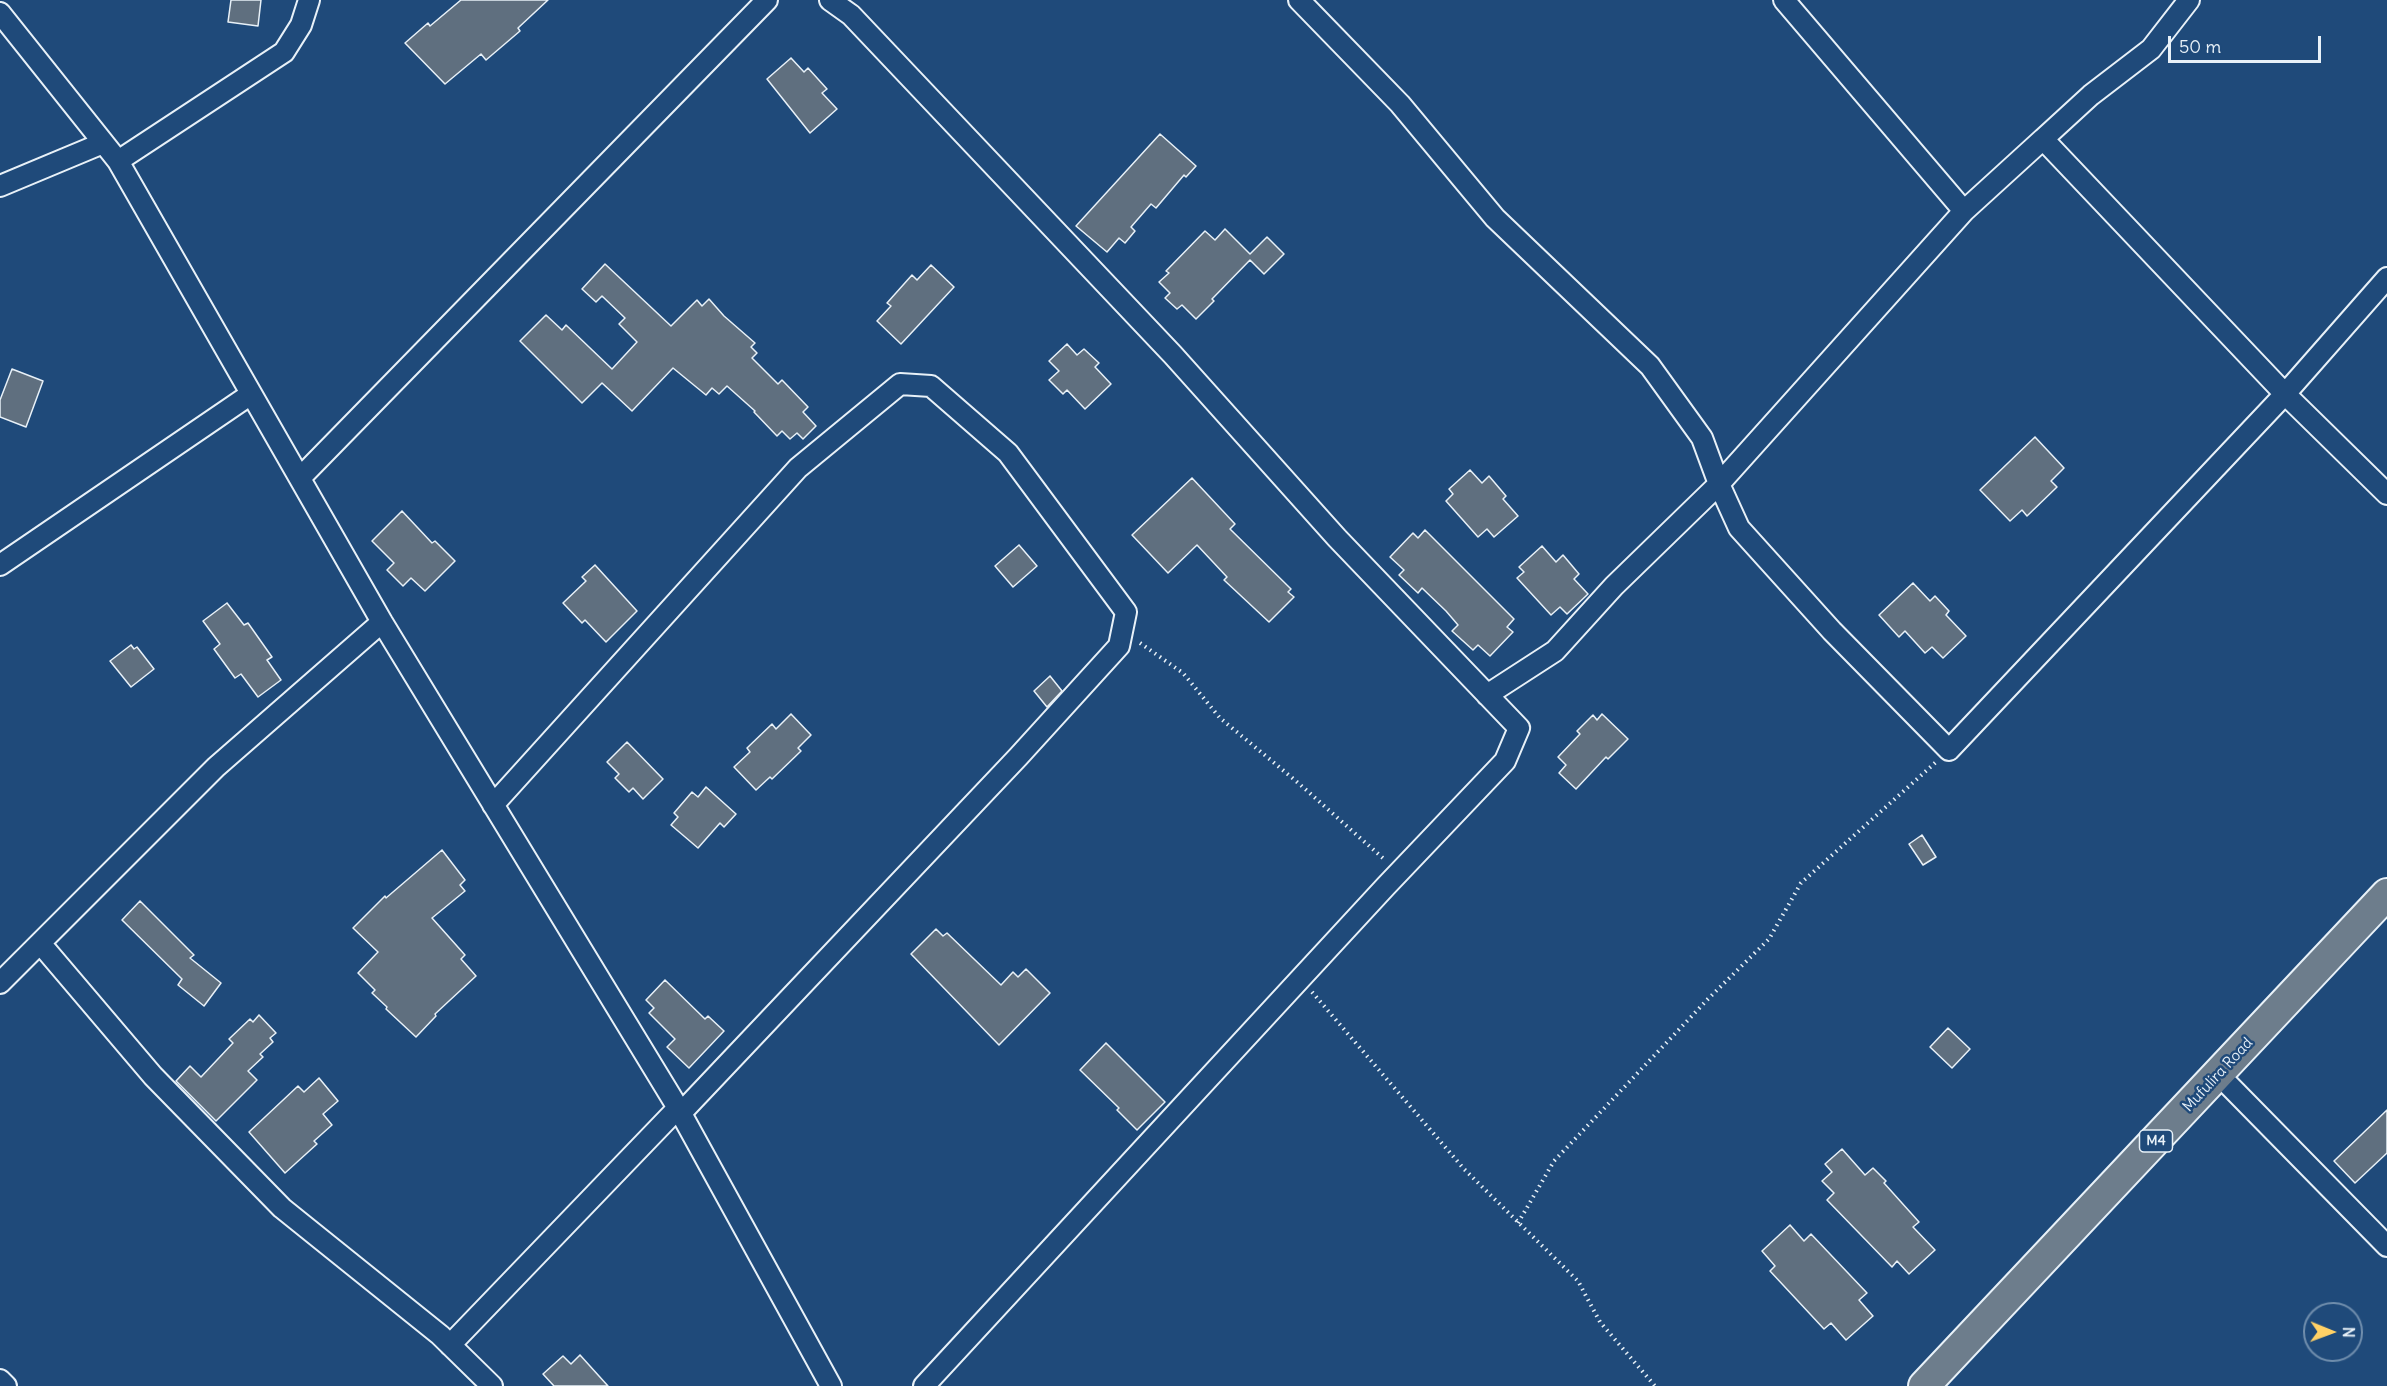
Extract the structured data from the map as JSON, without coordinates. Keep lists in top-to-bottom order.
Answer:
{
  "streets": {
    "main road": ["Mufulira Road", "M4"]
  },
  "scale_bar": "50 m",
  "north": "right"
}
